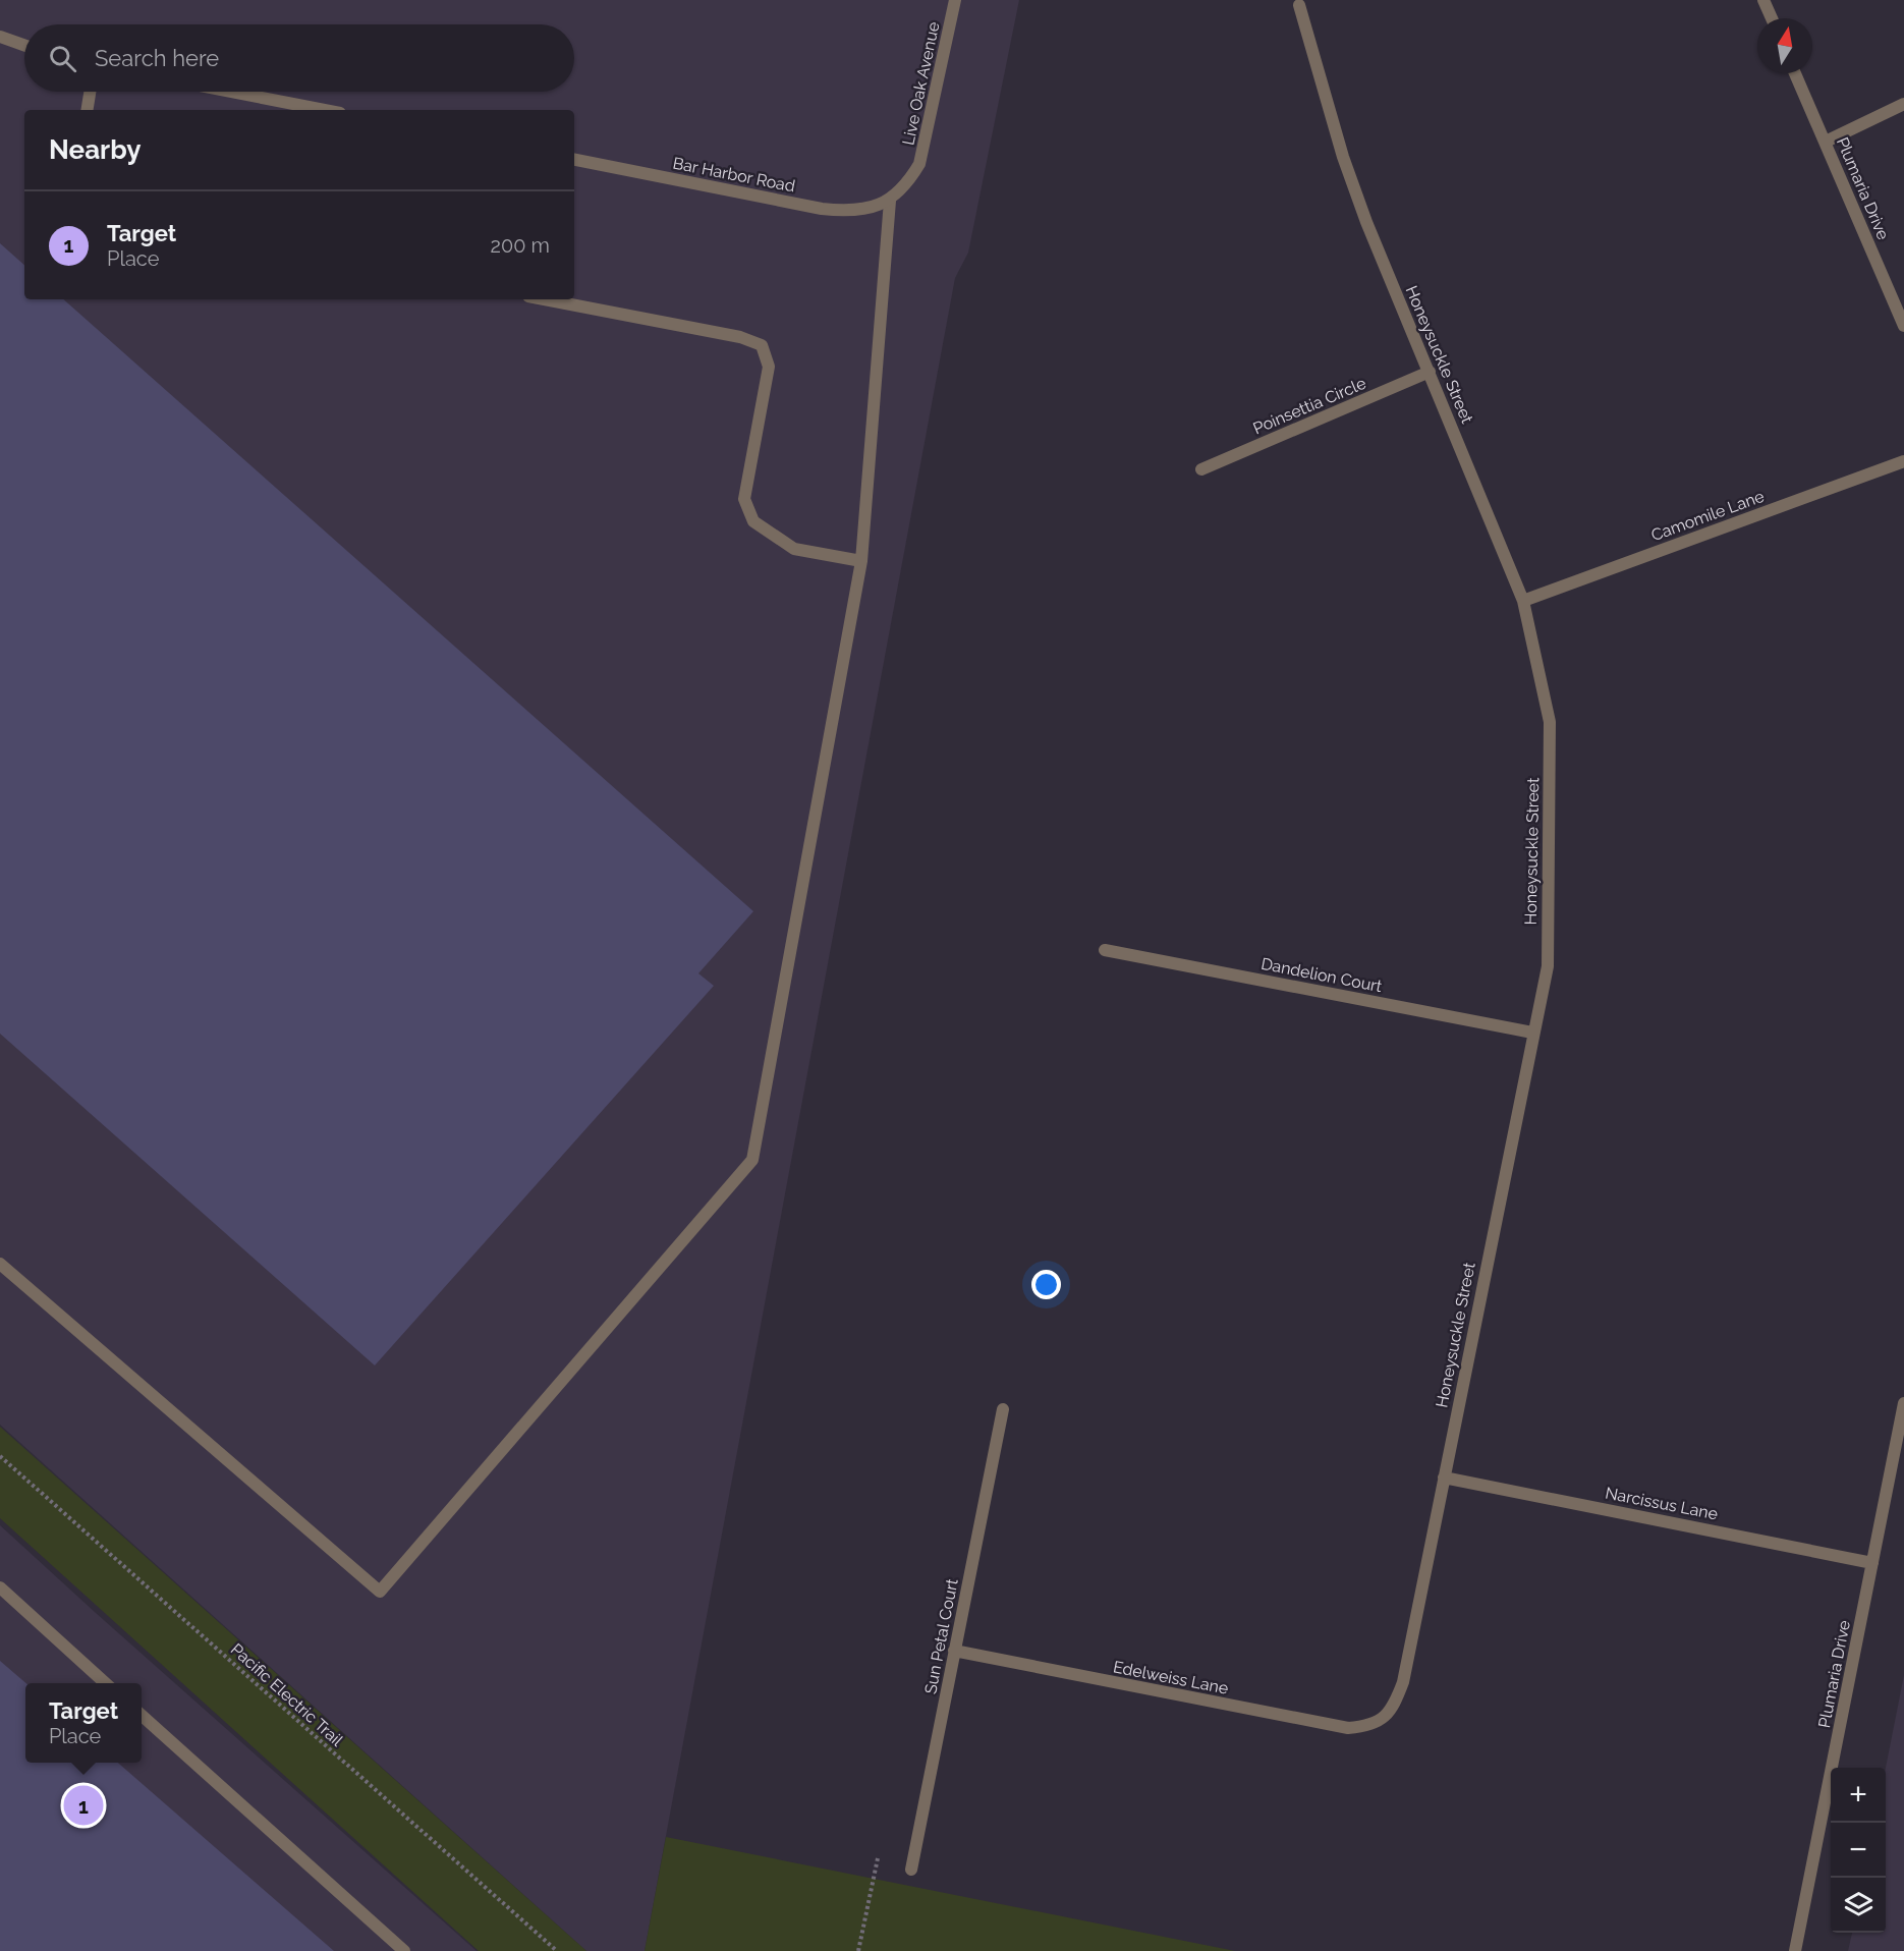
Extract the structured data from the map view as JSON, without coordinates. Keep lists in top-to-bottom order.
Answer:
{
  "streets": {
    "street": [
      "Live Oak Avenue",
      "Bar Harbor Road",
      "Plumaria Drive",
      "Honeysuckle Street",
      "Poinsettia Circle",
      "Camomile Lane",
      "Dandelion Court",
      "Narcissus Lane",
      "Sun Petal Court",
      "Edelweiss Lane"
    ],
    "path": ["Pacific Electric Trail"]
  },
  "crossings": [
    ["Live Oak Avenue", "Bar Harbor Road"],
    ["Plumaria Drive", "Narcissus Lane"],
    ["Honeysuckle Street", "Poinsettia Circle"],
    ["Honeysuckle Street", "Camomile Lane"],
    ["Honeysuckle Street", "Dandelion Court"],
    ["Honeysuckle Street", "Narcissus Lane"],
    ["Honeysuckle Street", "Edelweiss Lane"],
    ["Sun Petal Court", "Edelweiss Lane"]
  ],
  "north": "top",
  "page": {
    "search": "Search here",
    "heading": "Nearby",
    "list": [
      {
        "mark": "1",
        "name": "Target",
        "note": "Place",
        "value": "200 m"
      }
    ],
    "popup": ["Target", "Place"],
    "map_buttons": ["+", "−"],
    "pins": "1"
  }
}
